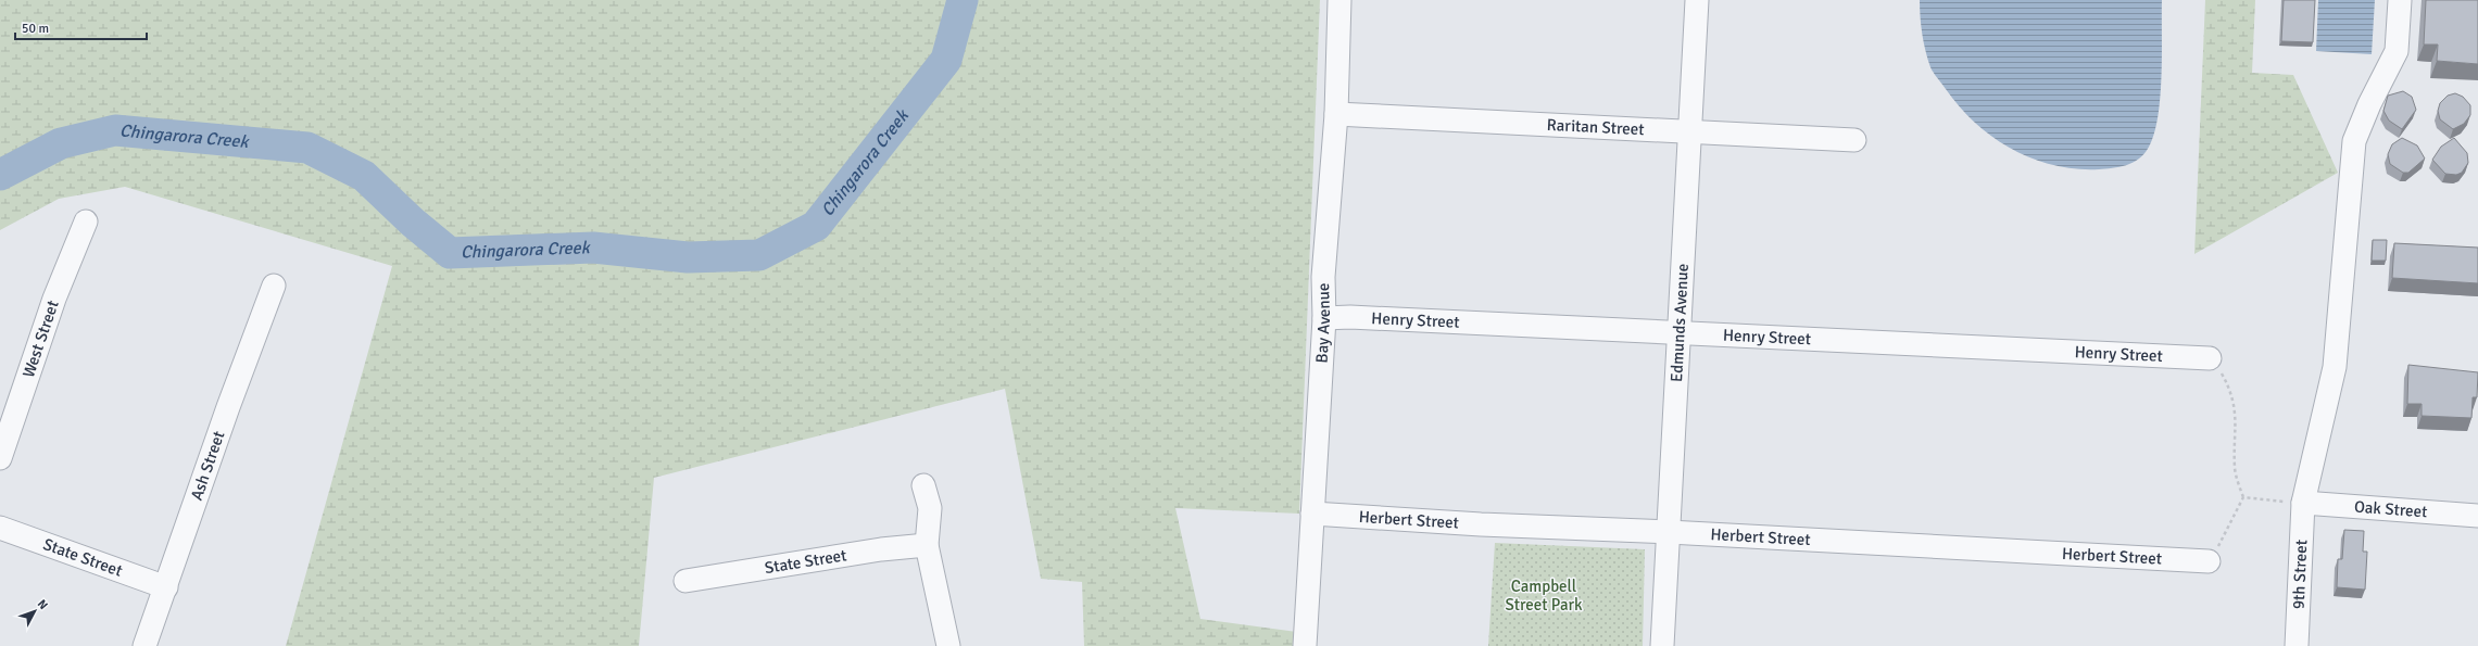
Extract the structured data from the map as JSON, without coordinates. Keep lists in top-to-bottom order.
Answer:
{
  "streets": {
    "street": [
      "Raritan Street",
      "Henry Street",
      "Bay Avenue",
      "Edmunds Avenue",
      "West Street",
      "Ash Street",
      "Oak Street",
      "Herbert Street",
      "State Street",
      "9th Street"
    ]
  },
  "crossings": [
    ["Raritan Street", "Bay Avenue"],
    ["Raritan Street", "Edmunds Avenue"],
    ["Henry Street", "Bay Avenue"],
    ["Henry Street", "Edmunds Avenue"],
    ["Bay Avenue", "Herbert Street"],
    ["Edmunds Avenue", "Herbert Street"],
    ["Ash Street", "State Street"],
    ["Oak Street", "9th Street"]
  ],
  "water": ["Chingarora Creek"],
  "parks": ["Campbell Street Park"],
  "scale_bar": "50 m",
  "north": "top right"
}
